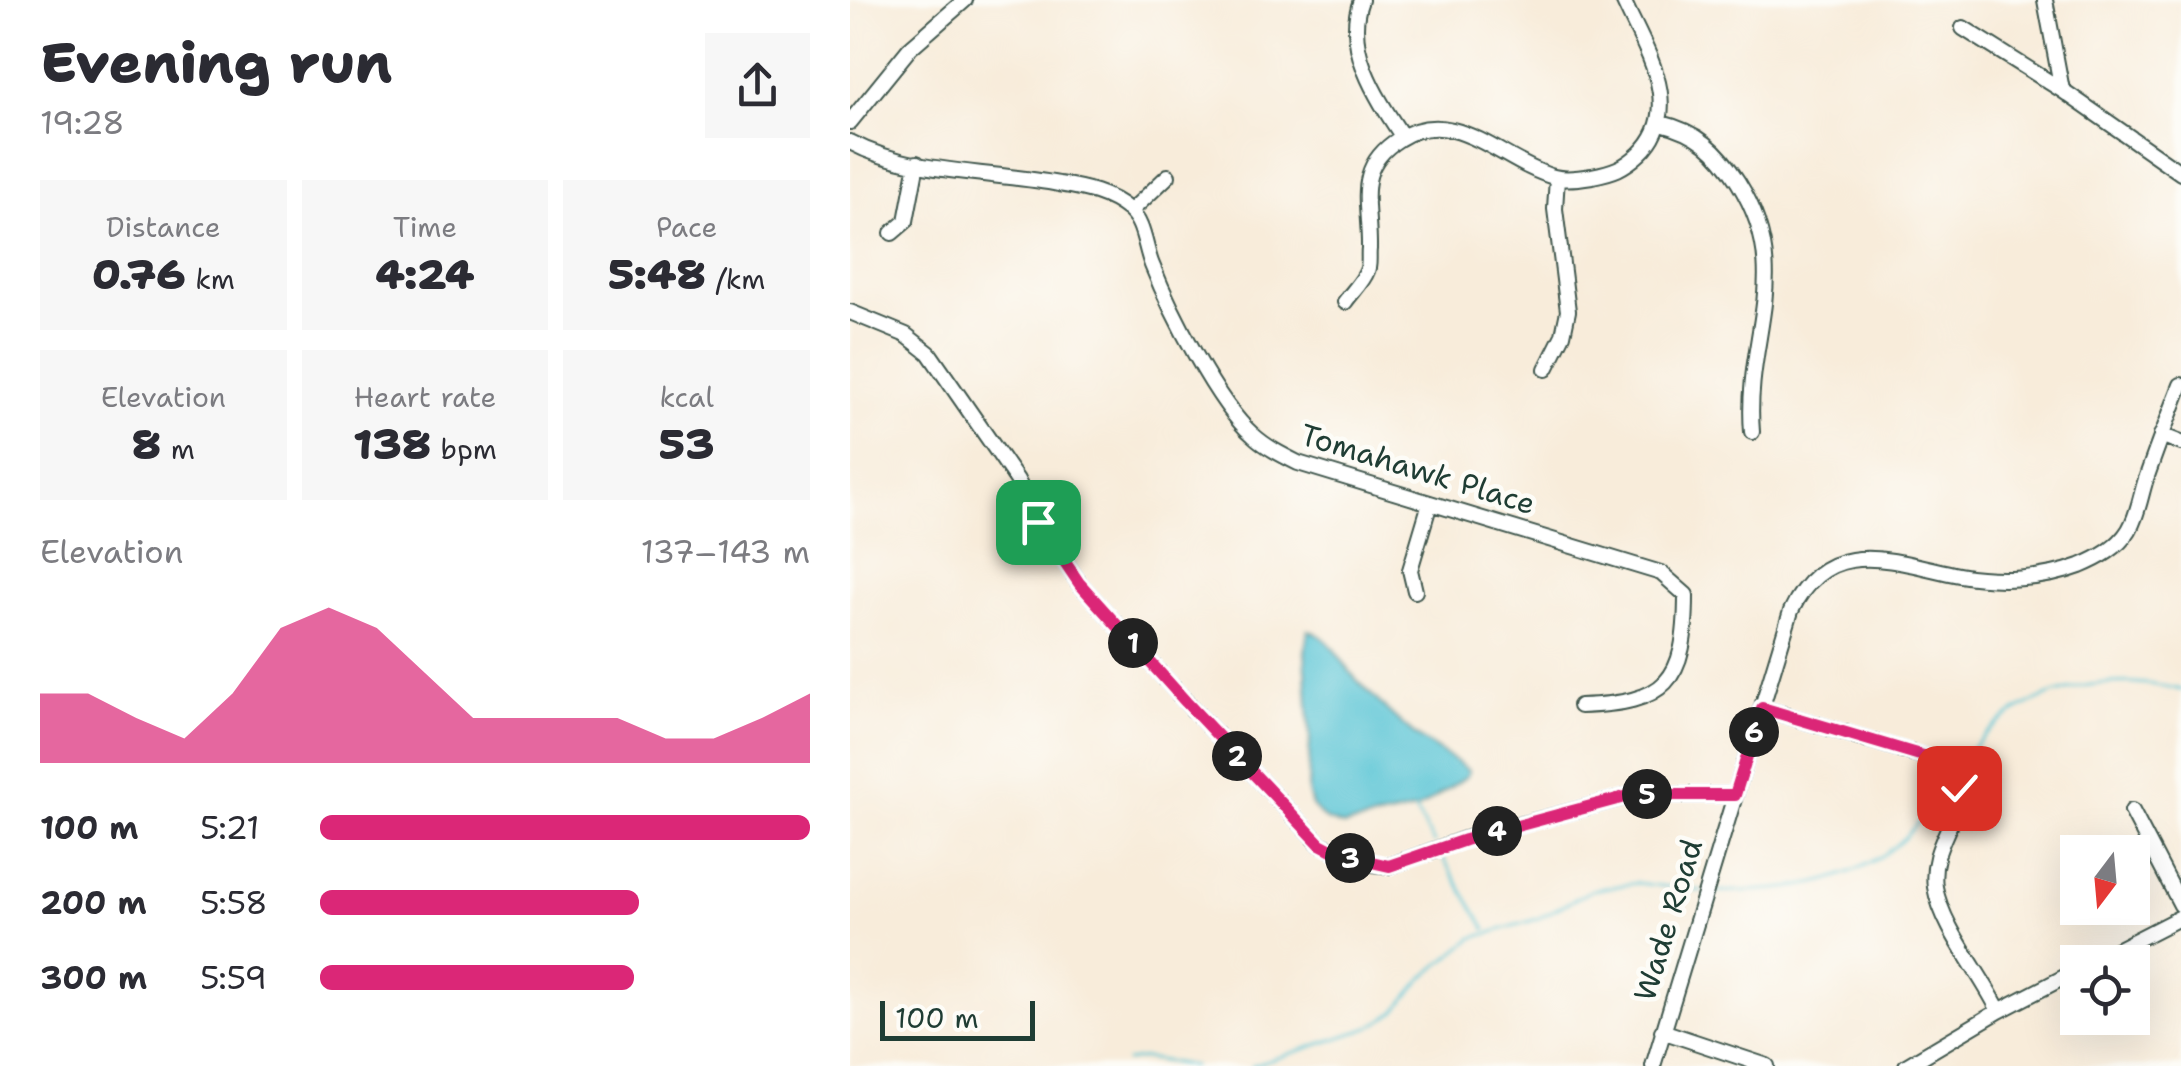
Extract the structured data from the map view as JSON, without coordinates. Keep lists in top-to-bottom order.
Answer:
{
  "streets": {
    "street": ["Tomahawk Place", "Wade Road"]
  },
  "scale_bar": "100 m",
  "north": "bottom",
  "page": {
    "heading": ["Evening run", "19:28"],
    "stats": [
      ["Distance", "0.76 km"],
      ["Time", "4:24"],
      ["Pace", "5:48 /km"],
      ["Elevation", "8 m"],
      ["Heart rate", "138 bpm"],
      ["kcal", "53"]
    ],
    "chart": ["Elevation", "137–143 m"],
    "pins": [
      "1",
      "6",
      "2",
      "5",
      "4",
      "3"
    ],
    "list": [
      {
        "name": "100 m",
        "note": "5:21"
      },
      {
        "name": "200 m",
        "note": "5:58"
      },
      {
        "name": "300 m",
        "note": "5:59"
      }
    ],
    "scale": "100 m"
  }
}
